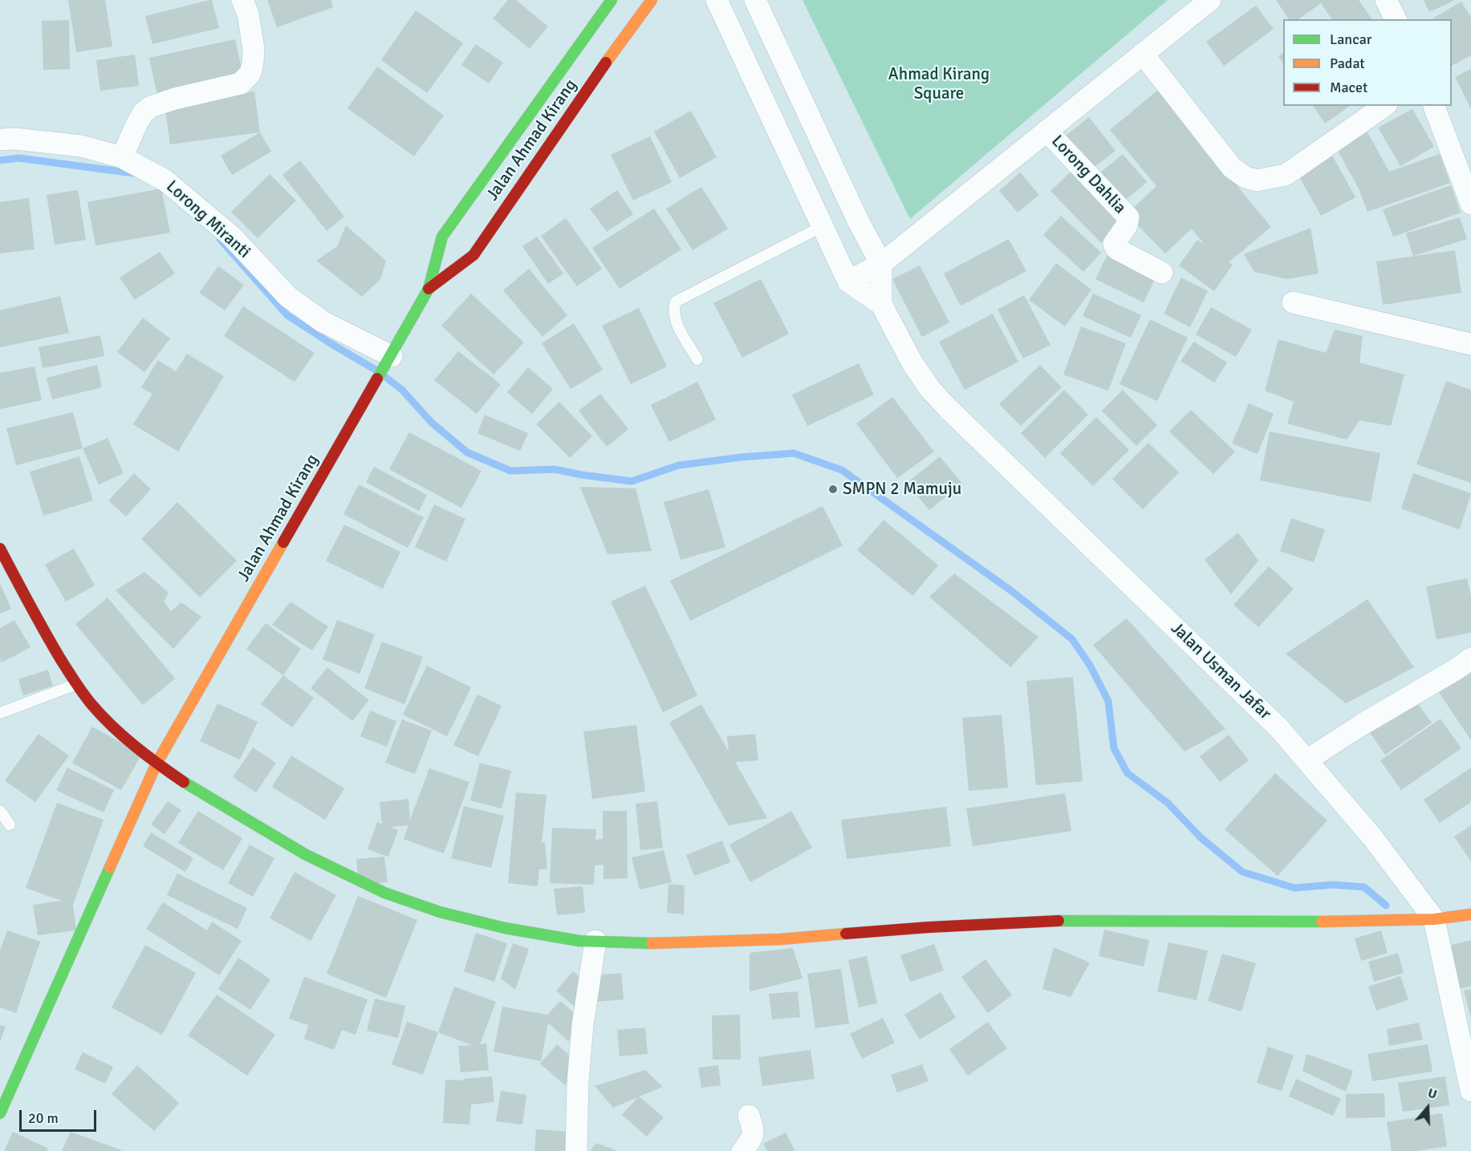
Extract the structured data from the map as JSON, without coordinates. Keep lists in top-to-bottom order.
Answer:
{
  "streets": {
    "main road": ["Jalan Ahmad Kirang"],
    "street": ["Lorong Dahlia", "Lorong Miranti", "Jalan Usman Jafar"]
  },
  "crossings": [
    ["Jalan Ahmad Kirang", "Lorong Miranti"]
  ],
  "parks": ["Ahmad Kirang Square"],
  "places": ["SMPN 2 Mamuju"],
  "legend": ["Lancar", "Padat", "Macet"],
  "scale_bar": "20 m",
  "north": "top"
}
